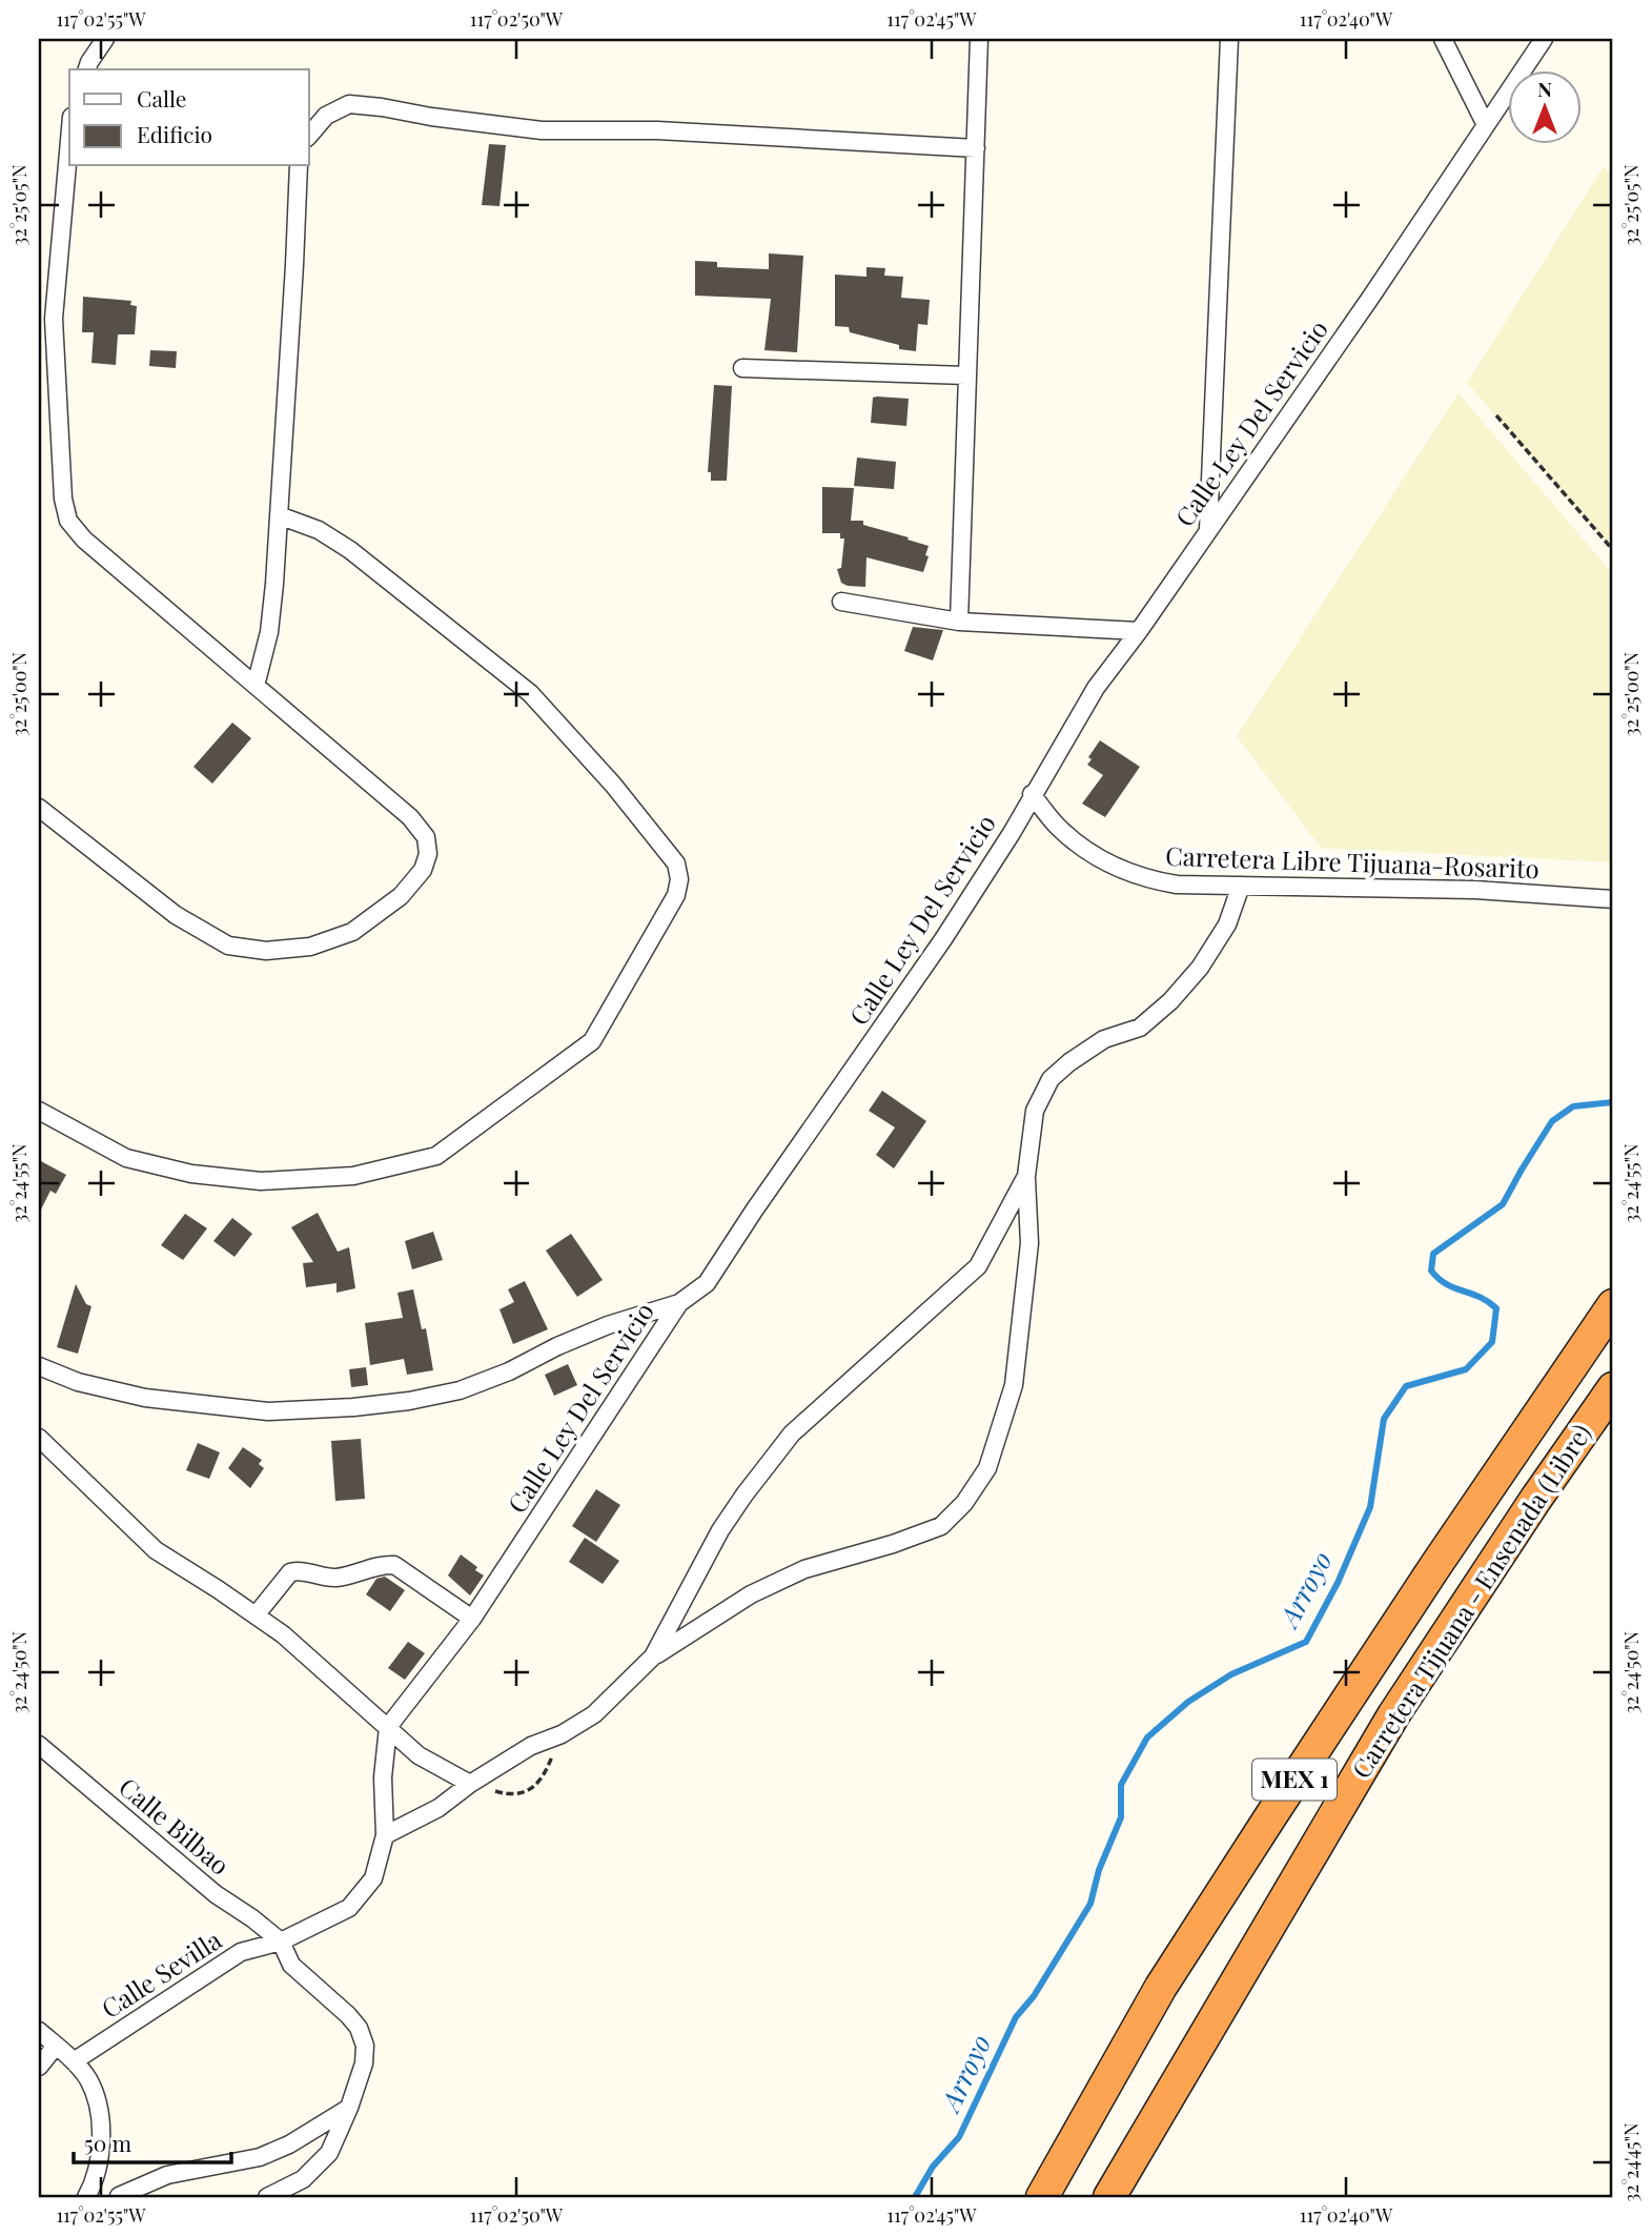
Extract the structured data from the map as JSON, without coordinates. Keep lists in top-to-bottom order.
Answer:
{
  "streets": {
    "highway": ["Carretera Tijuana - Ensenada (Libre)", "MEX 1"],
    "street": [
      "Calle Ley Del Servicio",
      "Carretera Libre Tijuana-Rosarito",
      "Calle Bilbao",
      "Calle Sevilla"
    ]
  },
  "crossings": [
    ["Calle Ley Del Servicio", "Carretera Libre Tijuana-Rosarito"],
    ["Calle Bilbao", "Calle Sevilla"]
  ],
  "water": ["Arroyo"],
  "legend": ["Calle", "Edificio"],
  "scale_bar": "50 m",
  "north": "top",
  "coordinates": [
    "117°02'55\"W",
    "117°02'50\"W",
    "117°02'45\"W",
    "117°02'40\"W",
    "32°25'05\"N",
    "32°25'00\"N",
    "32°24'55\"N",
    "32°24'50\"N",
    "32°24'45\"N"
  ]
}
